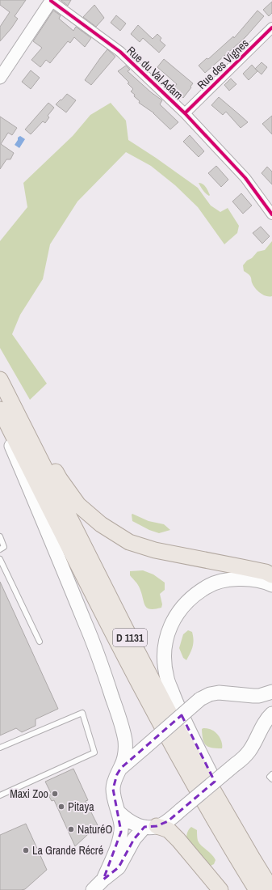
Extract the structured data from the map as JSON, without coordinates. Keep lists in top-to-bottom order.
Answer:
{
  "streets": {
    "main road": ["D 1131"],
    "street": ["Rue des Vignes", "Rue du Val Adam"]
  },
  "crossings": [
    ["Rue des Vignes", "Rue du Val Adam"]
  ],
  "places": [
    "Maxi Zoo",
    "Pitaya",
    "NaturéO",
    "La Grande Récré"
  ]
}
